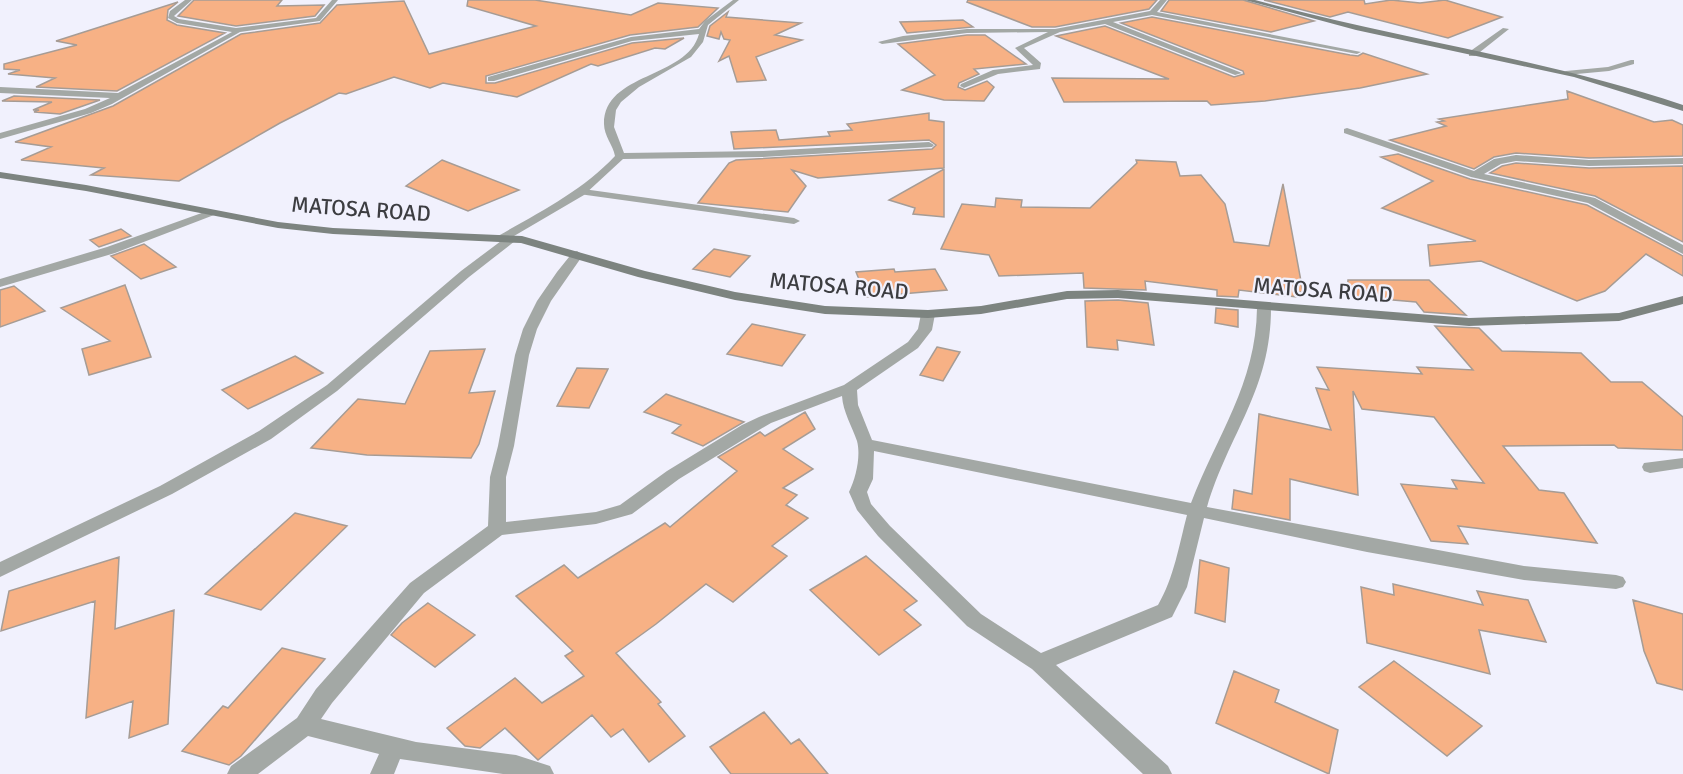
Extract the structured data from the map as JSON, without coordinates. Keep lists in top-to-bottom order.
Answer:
{
  "streets": {
    "street": ["MATOSA ROAD"]
  }
}
